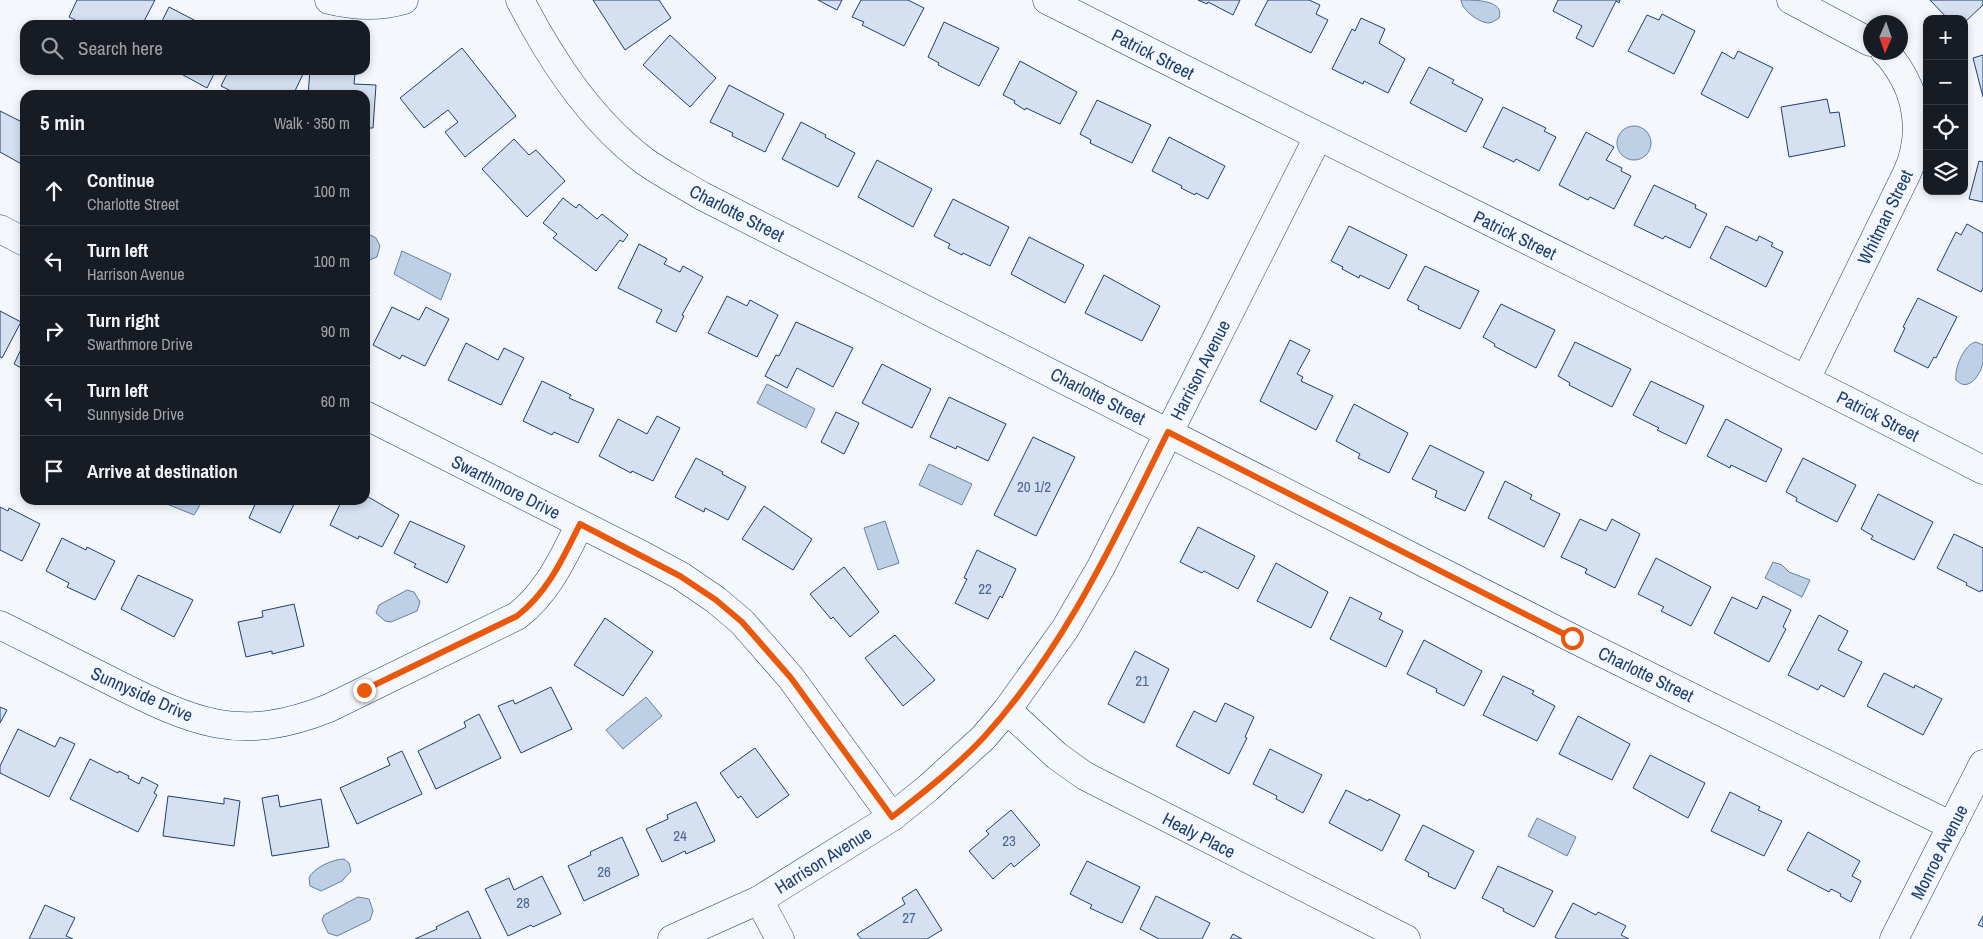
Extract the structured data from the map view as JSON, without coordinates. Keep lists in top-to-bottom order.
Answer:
{
  "streets": {
    "street": [
      "Patrick Street",
      "Charlotte Street",
      "Whitman Street",
      "Harrison Avenue",
      "Swarthmore Drive",
      "Sunnyside Drive",
      "Healy Place",
      "Monroe Avenue"
    ]
  },
  "crossings": [
    ["Patrick Street", "Whitman Street"],
    ["Patrick Street", "Harrison Avenue"],
    ["Charlotte Street", "Harrison Avenue"],
    ["Charlotte Street", "Monroe Avenue"],
    ["Harrison Avenue", "Swarthmore Drive"],
    ["Harrison Avenue", "Healy Place"],
    ["Swarthmore Drive", "Sunnyside Drive"]
  ],
  "house_numbers": [
    "20 1/2",
    "22",
    "21",
    "24",
    "23",
    "26",
    "28",
    "27"
  ],
  "north": "bottom",
  "page": {
    "map_buttons": ["+", "−"],
    "search": "Search here",
    "heading": ["5 min", "Walk · 350 m"],
    "list": [
      ["Continue", "Charlotte Street", "100 m"],
      ["Turn left", "Harrison Avenue", "100 m"],
      ["Turn right", "Swarthmore Drive", "90 m"],
      ["Turn left", "Sunnyside Drive", "60 m"],
      "Arrive at destination"
    ]
  }
}
